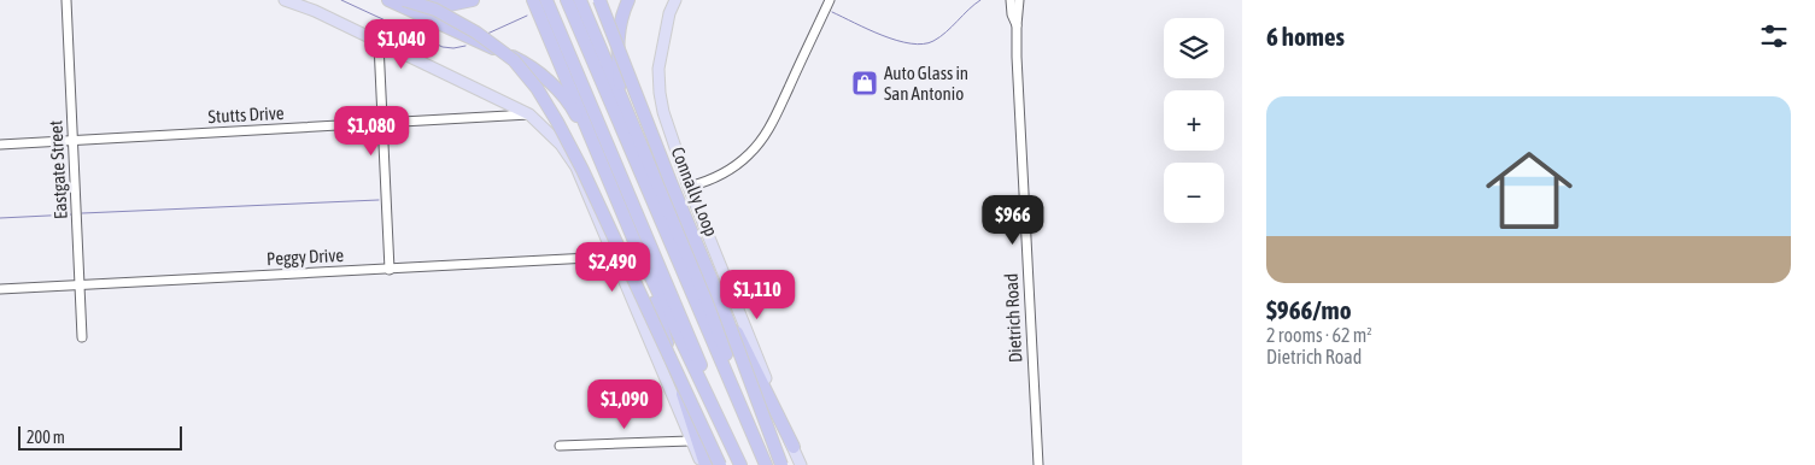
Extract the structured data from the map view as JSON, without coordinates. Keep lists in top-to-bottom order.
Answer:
{
  "streets": {
    "highway": ["Connally Loop"],
    "street": [
      "Stutts Drive",
      "Eastgate Street",
      "Peggy Drive",
      "Dietrich Road"
    ]
  },
  "crossings": [
    ["Stutts Drive", "Eastgate Street"],
    ["Eastgate Street", "Peggy Drive"]
  ],
  "places": {
    "shop": ["Auto Glass in San Antonio"]
  },
  "scale_bar": "200 m",
  "page": {
    "heading": "6 homes",
    "map_buttons": ["+", "−"],
    "price": [
      "$1,040",
      "$1,080",
      "$966",
      "$2,490",
      "$1,110",
      "$1,090"
    ],
    "list": [
      {
        "name": "$966/mo",
        "note": "2 rooms · 62 m² · Dietrich Road"
      }
    ],
    "scale": "200 m"
  }
}
